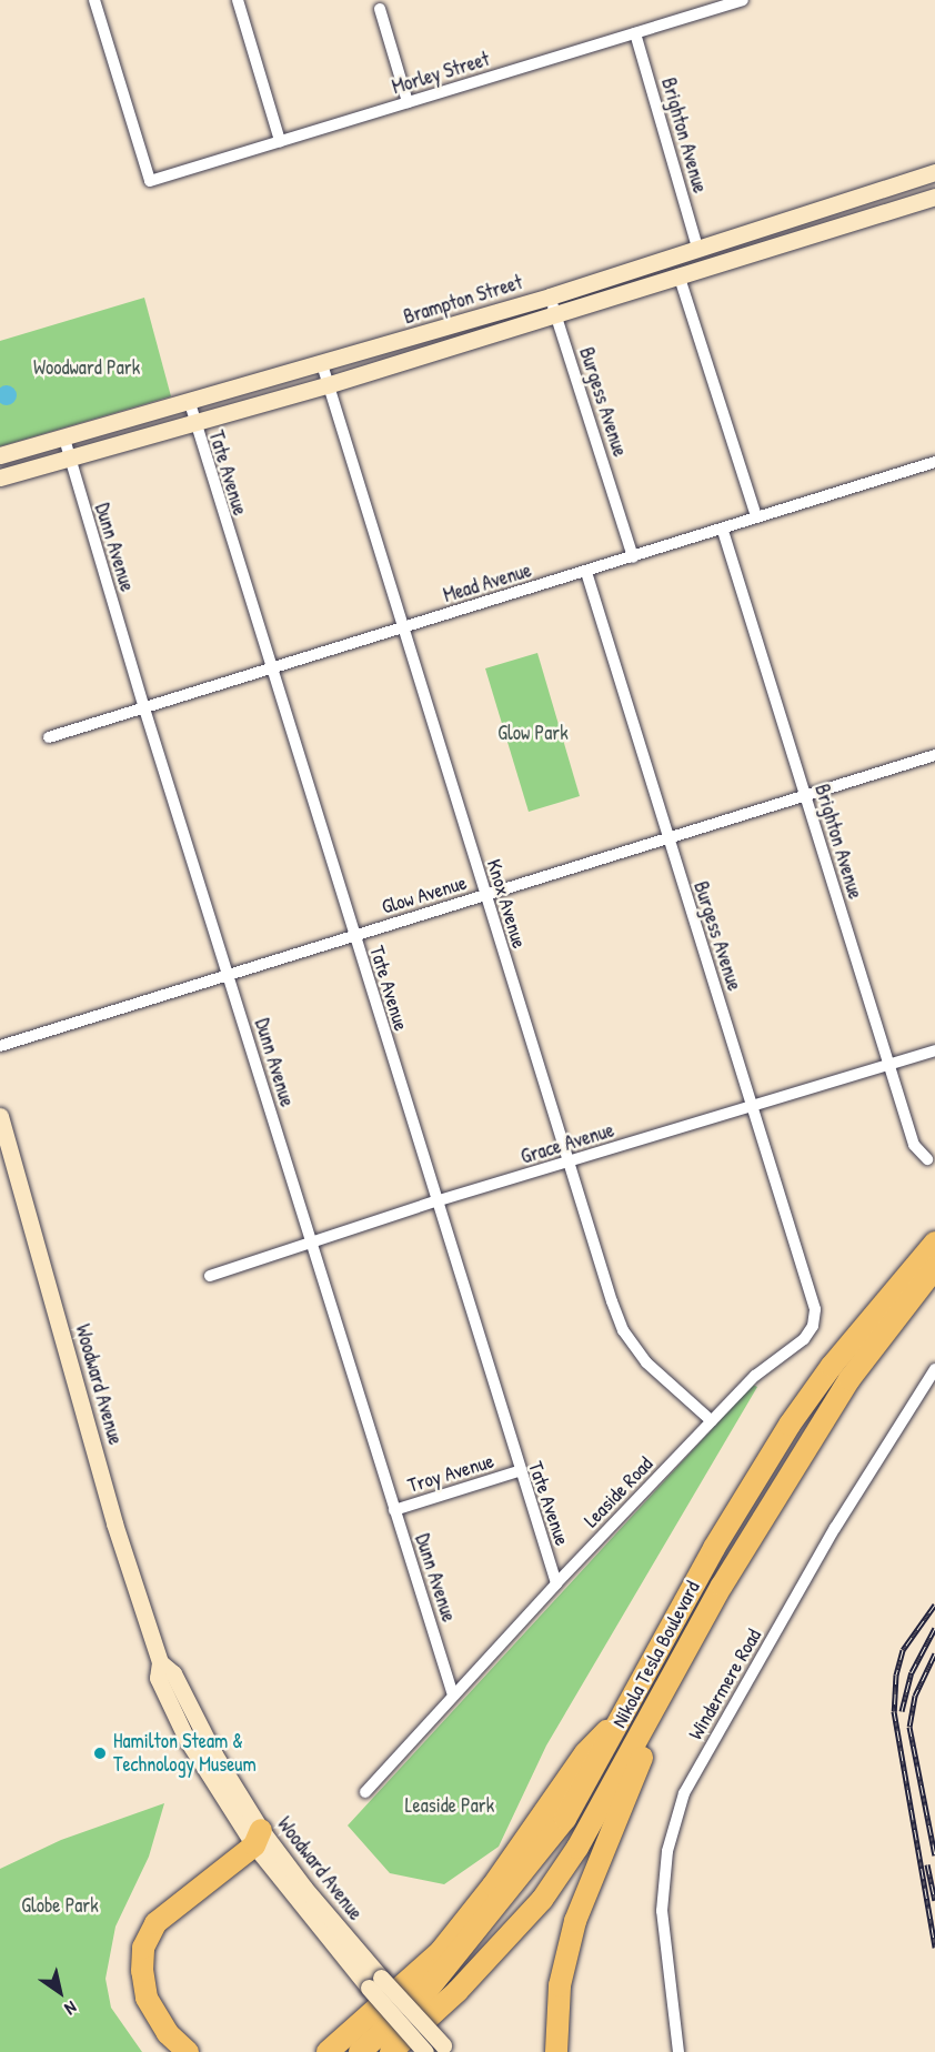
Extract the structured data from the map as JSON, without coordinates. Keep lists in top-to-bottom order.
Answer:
{
  "streets": {
    "highway": ["Nikola Tesla Boulevard"],
    "street": [
      "Morley Street",
      "Brighton Avenue",
      "Brampton Street",
      "Burgess Avenue",
      "Tate Avenue",
      "Dunn Avenue",
      "Mead Avenue",
      "Glow Avenue",
      "Knox Avenue",
      "Grace Avenue",
      "Woodward Avenue",
      "Troy Avenue",
      "Leaside Road",
      "Windermere Road"
    ]
  },
  "crossings": [
    ["Morley Street", "Brighton Avenue"],
    ["Brighton Avenue", "Brampton Street"],
    ["Brighton Avenue", "Mead Avenue"],
    ["Brighton Avenue", "Glow Avenue"],
    ["Brighton Avenue", "Grace Avenue"],
    ["Brampton Street", "Burgess Avenue"],
    ["Brampton Street", "Tate Avenue"],
    ["Brampton Street", "Dunn Avenue"],
    ["Brampton Street", "Knox Avenue"],
    ["Burgess Avenue", "Mead Avenue"],
    ["Burgess Avenue", "Glow Avenue"],
    ["Burgess Avenue", "Grace Avenue"],
    ["Burgess Avenue", "Leaside Road"],
    ["Tate Avenue", "Mead Avenue"],
    ["Tate Avenue", "Glow Avenue"],
    ["Tate Avenue", "Grace Avenue"],
    ["Tate Avenue", "Troy Avenue"],
    ["Tate Avenue", "Leaside Road"],
    ["Dunn Avenue", "Mead Avenue"],
    ["Dunn Avenue", "Glow Avenue"],
    ["Dunn Avenue", "Grace Avenue"],
    ["Dunn Avenue", "Troy Avenue"],
    ["Dunn Avenue", "Leaside Road"],
    ["Mead Avenue", "Knox Avenue"],
    ["Glow Avenue", "Knox Avenue"],
    ["Knox Avenue", "Grace Avenue"],
    ["Knox Avenue", "Leaside Road"]
  ],
  "parks": [
    "Woodward Park",
    "Glow Park",
    "Leaside Park",
    "Globe Park"
  ],
  "places": ["Hamilton Steam & Technology Museum"],
  "north": "bottom right"
}
